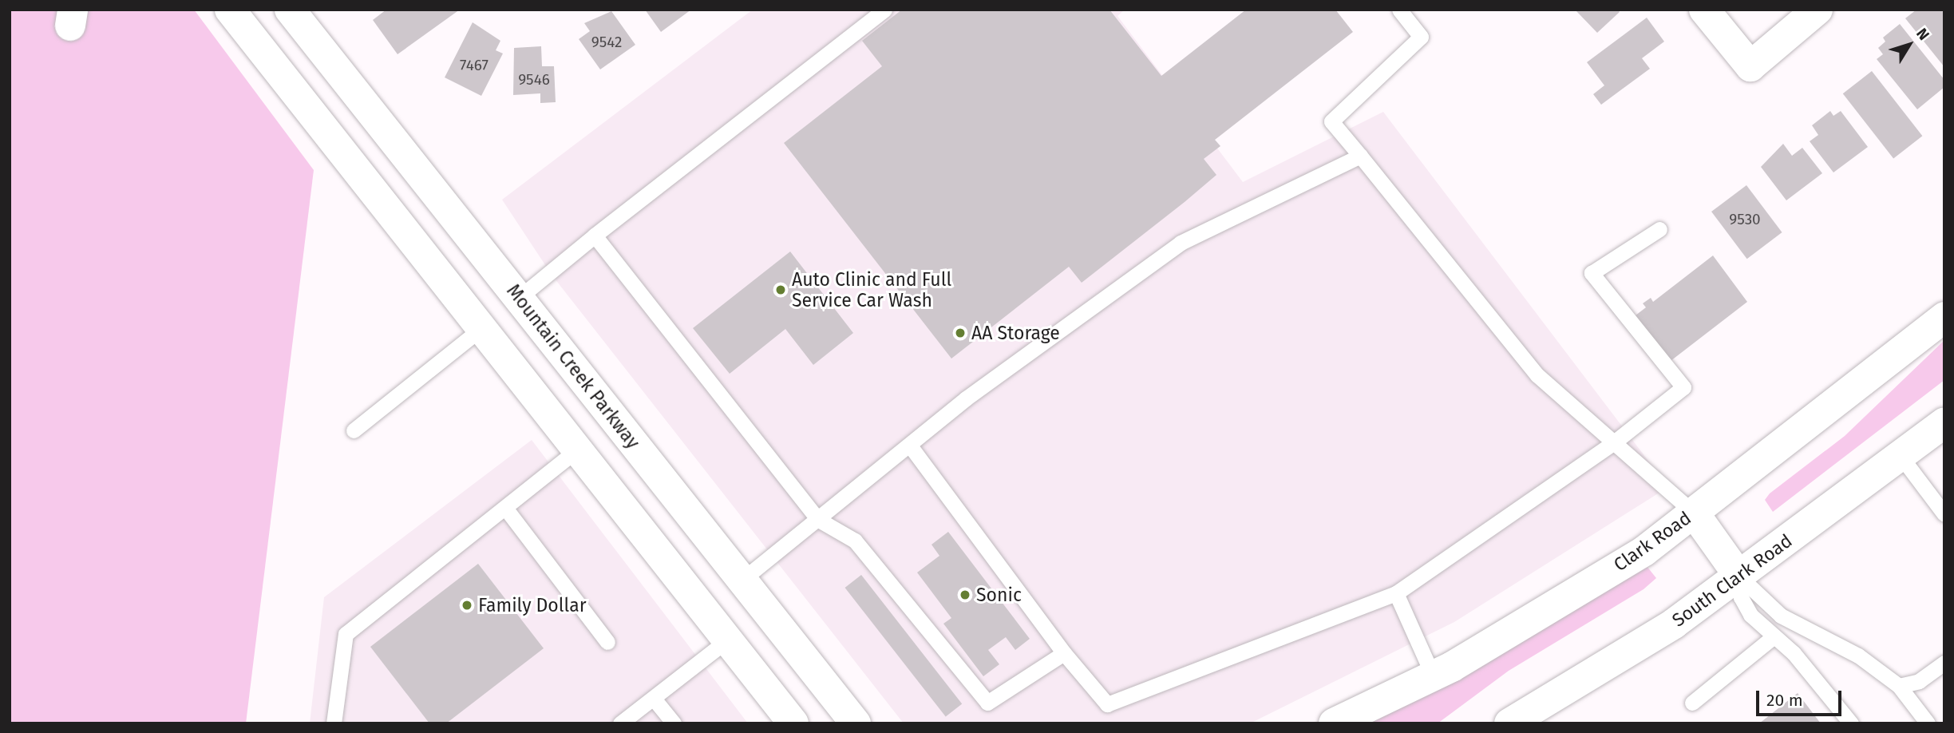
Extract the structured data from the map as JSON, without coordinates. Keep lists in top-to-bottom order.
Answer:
{
  "streets": {
    "main road": ["Mountain Creek Parkway", "Clark Road", "South Clark Road"]
  },
  "places": [
    "Auto Clinic and Full Service Car Wash",
    "AA Storage",
    "Sonic",
    "Family Dollar"
  ],
  "house_numbers": [
    "9542",
    "7467",
    "9546",
    "9530"
  ],
  "scale_bar": "20 m",
  "north": "top right"
}
